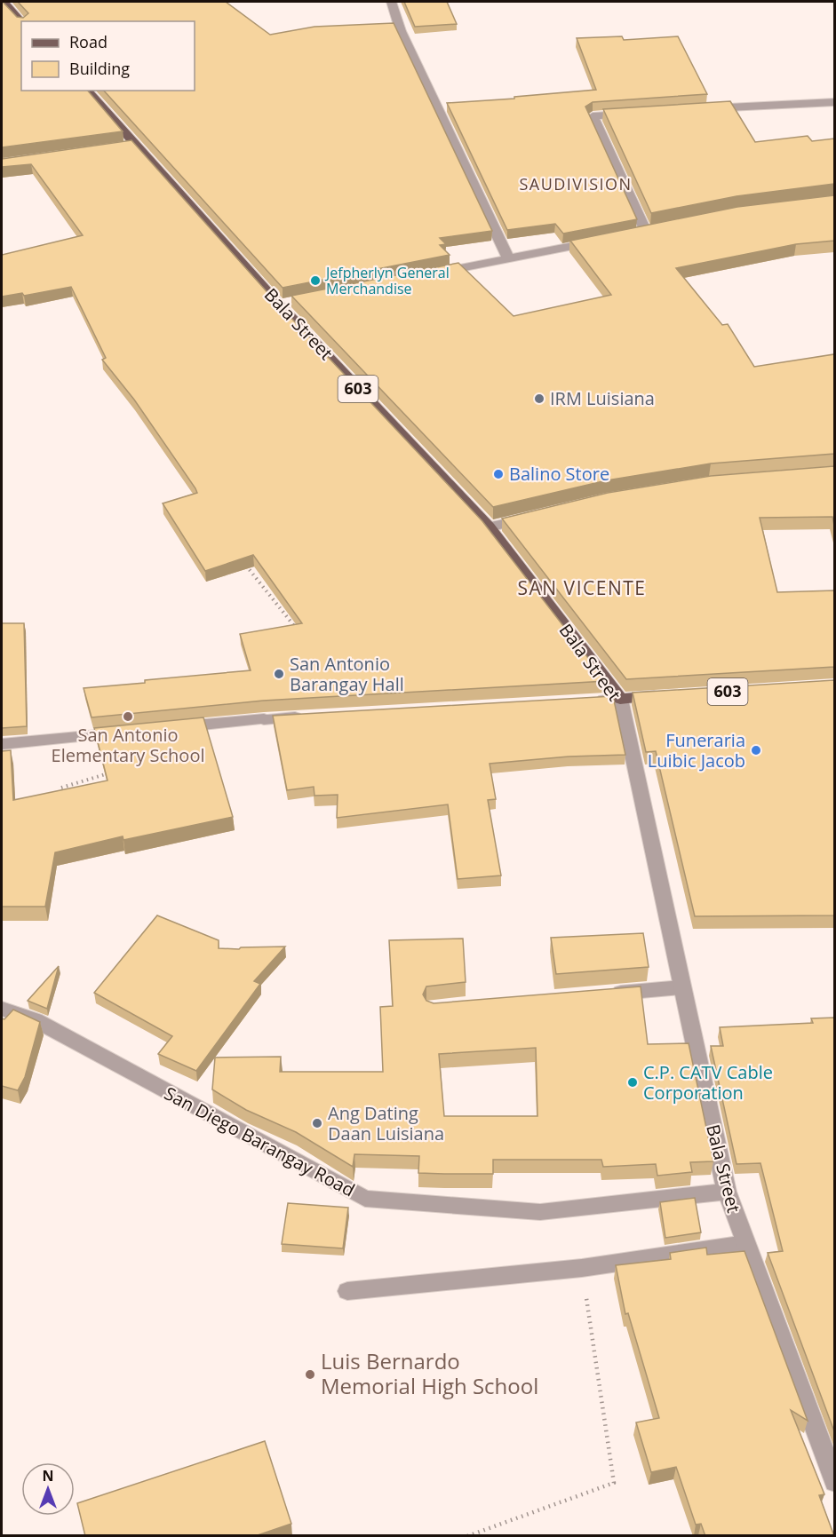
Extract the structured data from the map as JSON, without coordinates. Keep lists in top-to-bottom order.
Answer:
{
  "streets": {
    "main road": ["Bala Street", "603"],
    "street": ["San Diego Barangay Road"]
  },
  "crossings": [
    ["Bala Street", "San Diego Barangay Road"]
  ],
  "districts": ["SAUDIVISION", "SAN VICENTE"],
  "places": [
    "Jefpherlyn General Merchandise",
    "IRM Luisiana",
    "Balino Store",
    "San Antonio Barangay Hall",
    "San Antonio Elementary School",
    "Funeraria Luibic Jacob",
    "C.P. CATV Cable Corporation",
    "Ang Dating Daan Luisiana",
    "Luis Bernardo Memorial High School"
  ],
  "legend": ["Road", "Building"],
  "north": "top"
}
